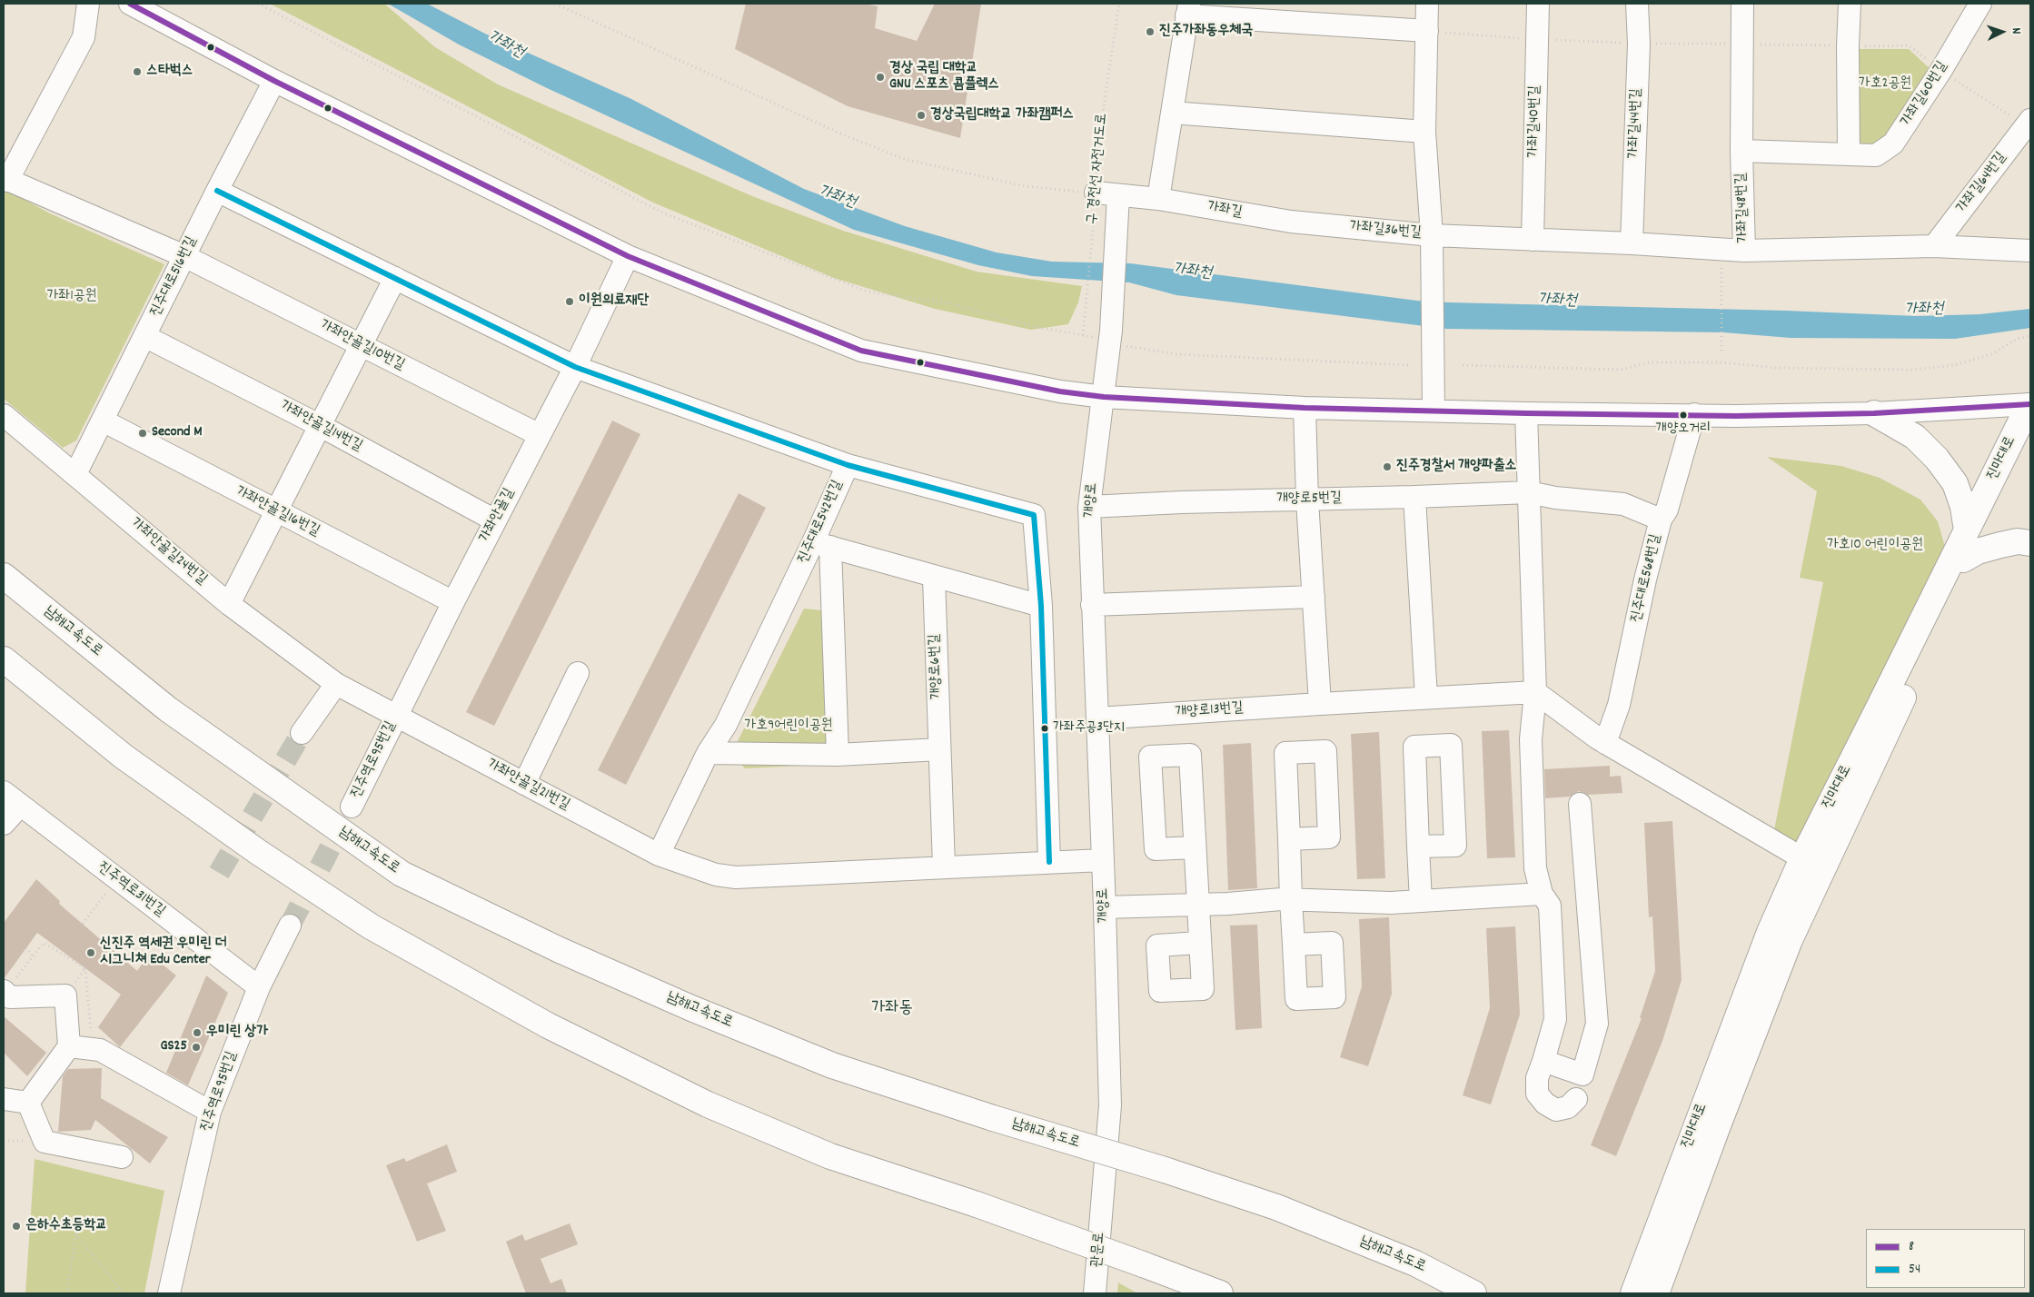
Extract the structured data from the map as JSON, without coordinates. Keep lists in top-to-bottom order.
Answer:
{
  "streets": {
    "highway": ["진마대로", "남해고속도로"],
    "street": [
      "가좌길60번길",
      "가좌길40번길",
      "가좌길44번길",
      "가좌길64번길",
      "가좌길48번길",
      "가좌길",
      "가좌길36번길",
      "진주대로516번길",
      "가좌안골길10번길",
      "가좌안골길14번길",
      "개양로5번길",
      "개양로",
      "가좌안골길16번길",
      "가좌안골길",
      "진주대로542번길",
      "가좌안골길24번길",
      "진주대로568번길",
      "개양로6번길",
      "개양로13번길",
      "진주역로95번길",
      "가좌안골길21번길",
      "진주역로31번길",
      "관문로"
    ],
    "path": ["구 경전선 자전거도로"]
  },
  "crossings": [
    ["가좌길60번길", "가좌길48번길"],
    ["구 경전선 자전거도로", "가좌길"],
    ["가좌길64번길", "가좌길48번길"],
    ["가좌길", "가좌길36번길"],
    ["진주대로516번길", "가좌안골길10번길"],
    ["진주대로516번길", "가좌안골길14번길"],
    ["진주대로516번길", "가좌안골길16번길"],
    ["진주대로516번길", "가좌안골길24번길"],
    ["가좌안골길10번길", "가좌안골길"],
    ["가좌안골길14번길", "가좌안골길"],
    ["개양로5번길", "개양로"],
    ["개양로5번길", "진주대로568번길"],
    ["개양로", "개양로13번길"],
    ["개양로", "관문로"],
    ["가좌안골길16번길", "가좌안골길"],
    ["가좌안골길", "진주역로95번길"],
    ["가좌안골길", "가좌안골길21번길"],
    ["진주대로542번길", "가좌안골길21번길"],
    ["진주역로95번길", "가좌안골길21번길"],
    ["진주역로95번길", "진주역로31번길"]
  ],
  "districts": ["가좌동"],
  "water": ["가좌천"],
  "parks": [
    "가호2공원",
    "가좌1공원",
    "가호10 어린이공원",
    "가호9어린이공원"
  ],
  "places": [
    "진주가좌동우체국",
    "스타벅스",
    "경상 국립 대학교 GNU 스포츠 콤플렉스",
    "경상국립대학교 가좌캠퍼스",
    "이원의료재단",
    "개양오거리",
    "Second M",
    "진주경찰서 개양파출소",
    "가좌주공3단지",
    "신진주 역세권 우미린 더 시그니쳐 Edu Center",
    "우미린 상가",
    "GS25",
    "은하수초등학교"
  ],
  "lines": ["transit line 8", "transit line 54"],
  "legend": ["8", "54"],
  "north": "right"
}
